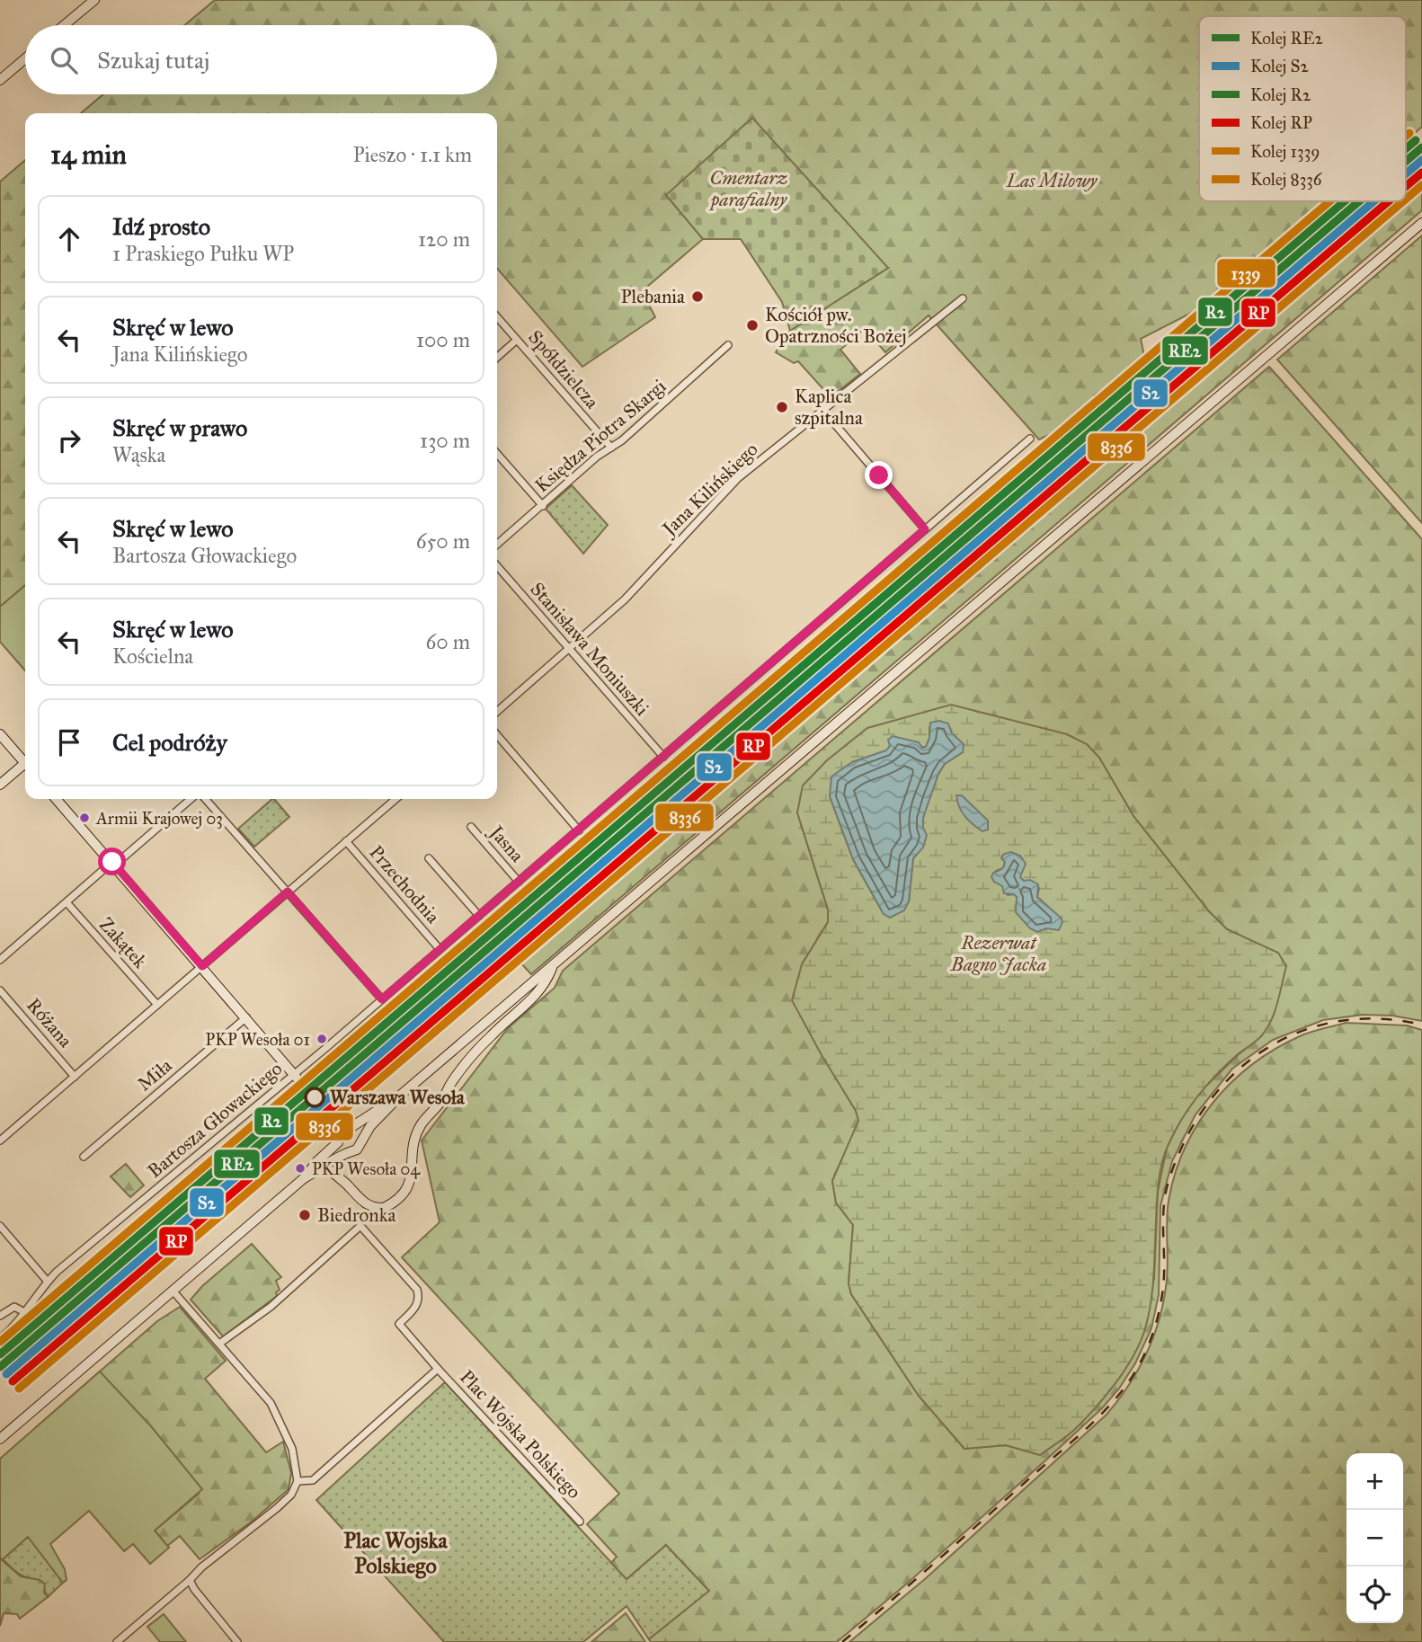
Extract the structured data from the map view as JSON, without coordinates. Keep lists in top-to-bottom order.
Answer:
{
  "streets": {
    "street": [
      "Spółdzielcza",
      "Księdza Piotra Skargi",
      "Jana Kilińskiego",
      "Stanisława Moniuszki",
      "Jasna",
      "Przechodnia",
      "Zakątek",
      "Różana",
      "Miła",
      "Bartosza Głowackiego",
      "Plac Wojska Polskiego"
    ]
  },
  "crossings": [
    ["Spółdzielcza", "Księdza Piotra Skargi"],
    ["Jana Kilińskiego", "Stanisława Moniuszki"],
    ["Stanisława Moniuszki", "Bartosza Głowackiego"],
    ["Jasna", "Bartosza Głowackiego"],
    ["Przechodnia", "Bartosza Głowackiego"]
  ],
  "districts": ["Plac Wojska Polskiego"],
  "parks": ["Cmentarz parafialny", "Las Milowy", "Rezerwat Bagno Jacka"],
  "places": [
    "Plebania",
    "Kościół pw. Opatrzności Bożej",
    "Kaplica szpitalna",
    "Armii Krajowej 03",
    "PKP Wesoła 01",
    "Warszawa Wesoła",
    "PKP Wesoła 04",
    "Biedronka"
  ],
  "lines": [
    "rail line 1339",
    "rail line R2",
    "rail line RE2",
    "rail line S2",
    "rail line RP",
    "rail line 8336"
  ],
  "legend": [
    "Kolej RE2",
    "Kolej S2",
    "Kolej R2",
    "Kolej RP",
    "Kolej 1339",
    "Kolej 8336"
  ],
  "page": {
    "search": "Szukaj tutaj",
    "heading": ["14 min", "Pieszo · 1.1 km"],
    "list": [
      ["Idź prosto", "1 Praskiego Pułku WP", "120 m"],
      ["Skręć w lewo", "Jana Kilińskiego", "100 m"],
      ["Skręć w prawo", "Wąska", "130 m"],
      ["Skręć w lewo", "Bartosza Głowackiego", "650 m"],
      ["Skręć w lewo", "Kościelna", "60 m"],
      "Cel podróży"
    ],
    "map_buttons": ["+", "−"]
  }
}
